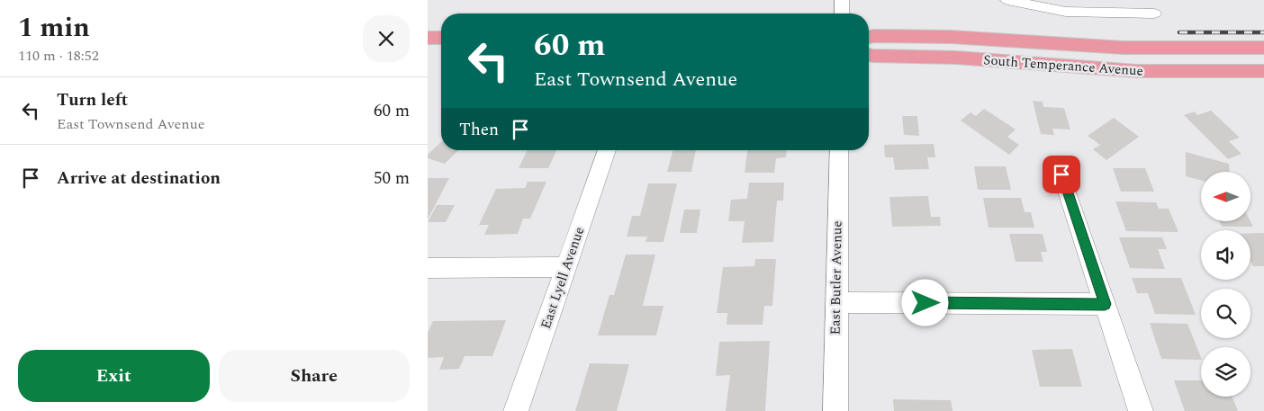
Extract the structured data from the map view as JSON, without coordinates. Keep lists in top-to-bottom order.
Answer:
{
  "streets": {
    "main road": ["South Temperance Avenue"],
    "street": ["East Lyell Avenue", "East Butler Avenue"]
  },
  "north": "left",
  "page": {
    "heading": ["1 min", "110 m · 18:52"],
    "turn": ["60 m", "East Townsend Avenue"],
    "list": [
      {
        "name": "Turn left",
        "note": "East Townsend Avenue",
        "value": "60 m"
      },
      {
        "name": "Arrive at destination",
        "value": "50 m"
      }
    ],
    "then": "Then",
    "buttons": ["Exit", "Share"]
  }
}
